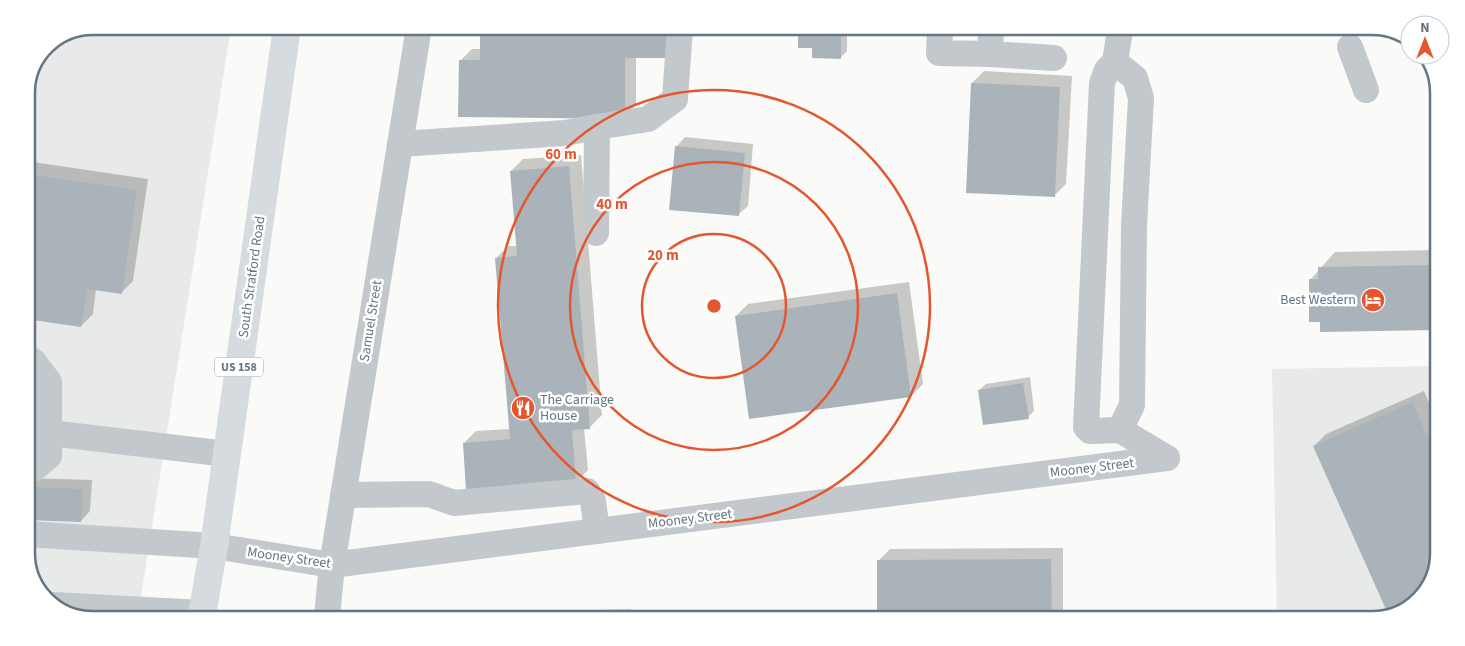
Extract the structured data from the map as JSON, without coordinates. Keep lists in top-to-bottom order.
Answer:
{
  "streets": {
    "main road": ["South Stratford Road", "US 158"],
    "street": ["Samuel Street", "Mooney Street"]
  },
  "crossings": [
    ["South Stratford Road", "Mooney Street"],
    ["Samuel Street", "Mooney Street"]
  ],
  "places": {
    "hotel": ["Best Western"],
    "restaurant": ["The Carriage House"]
  },
  "north": "top",
  "rings": ["60 m", "40 m", "20 m"]
}
